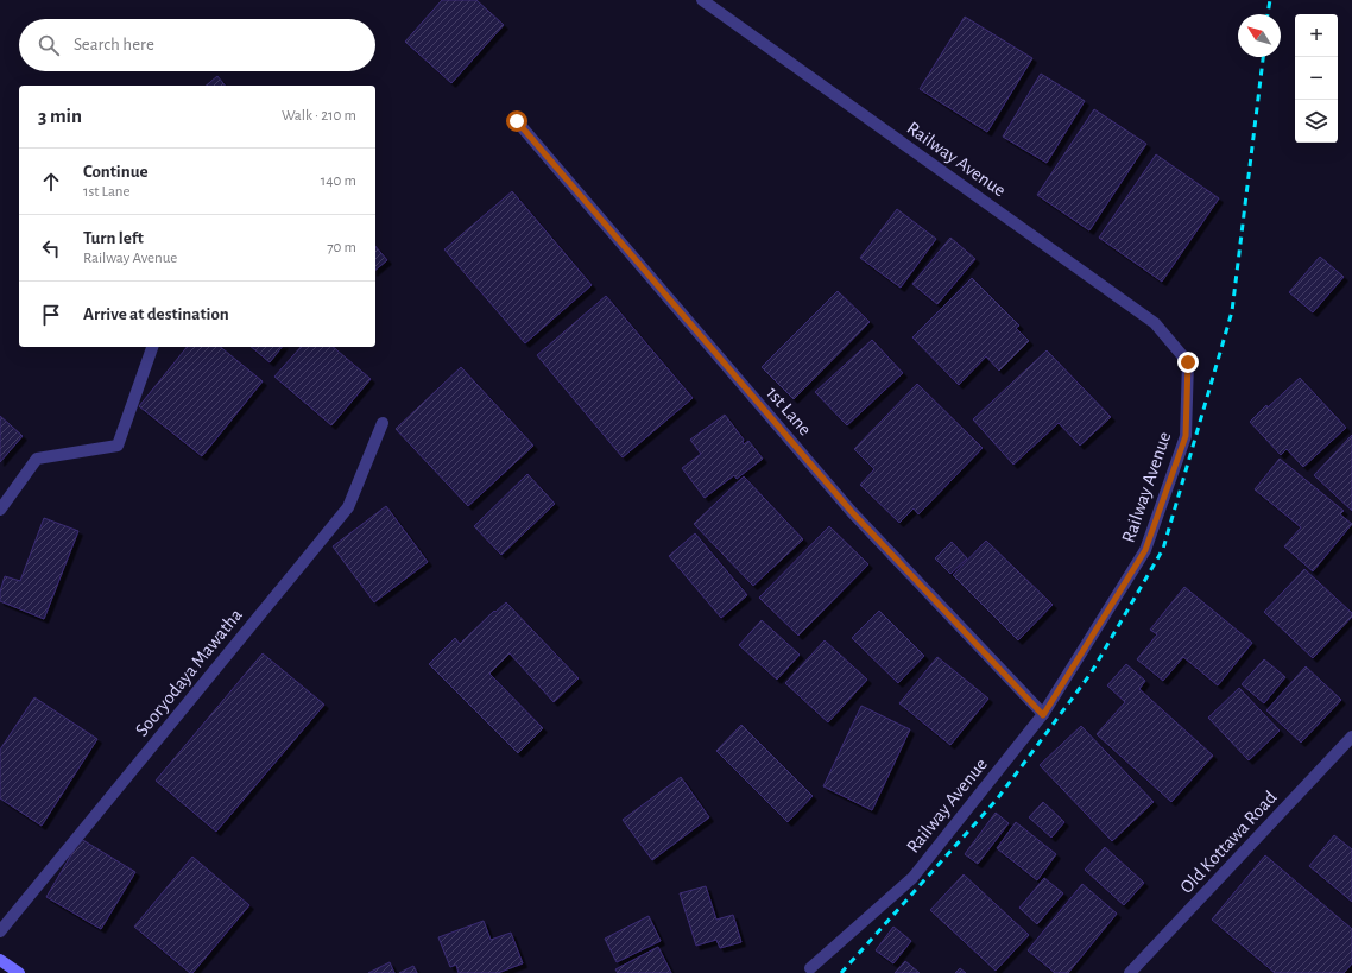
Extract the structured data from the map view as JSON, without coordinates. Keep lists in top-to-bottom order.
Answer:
{
  "streets": {
    "street": [
      "Railway Avenue",
      "1st Lane",
      "Sooryodaya Mawatha",
      "Old Kottawa Road"
    ]
  },
  "crossings": [
    ["Railway Avenue", "1st Lane"]
  ],
  "north": "top left",
  "page": {
    "map_buttons": ["+", "−"],
    "search": "Search here",
    "heading": ["3 min", "Walk · 210 m"],
    "list": [
      ["Continue", "1st Lane", "140 m"],
      ["Turn left", "Railway Avenue", "70 m"],
      "Arrive at destination"
    ]
  }
}
